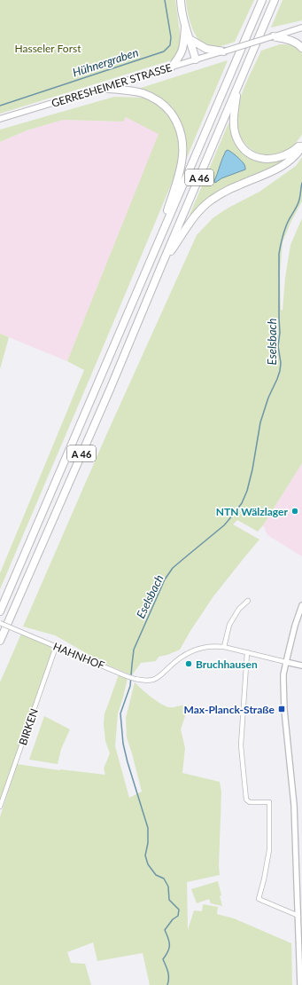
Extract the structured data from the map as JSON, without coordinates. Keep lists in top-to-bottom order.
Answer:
{
  "streets": {
    "highway": ["A 46"],
    "main road": ["GERRESHEIMER STRASSE"],
    "street": ["HAHNHOF", "BIRKEN"]
  },
  "crossings": [
    ["HAHNHOF", "BIRKEN"]
  ],
  "water": ["Hühnergraben", "Eselsbach"],
  "parks": ["Hasseler Forst"],
  "places": {
    "other": ["NTN Wälzlager", "Bruchhausen"],
    "transit": ["Max-Planck-Straße"]
  }
}
